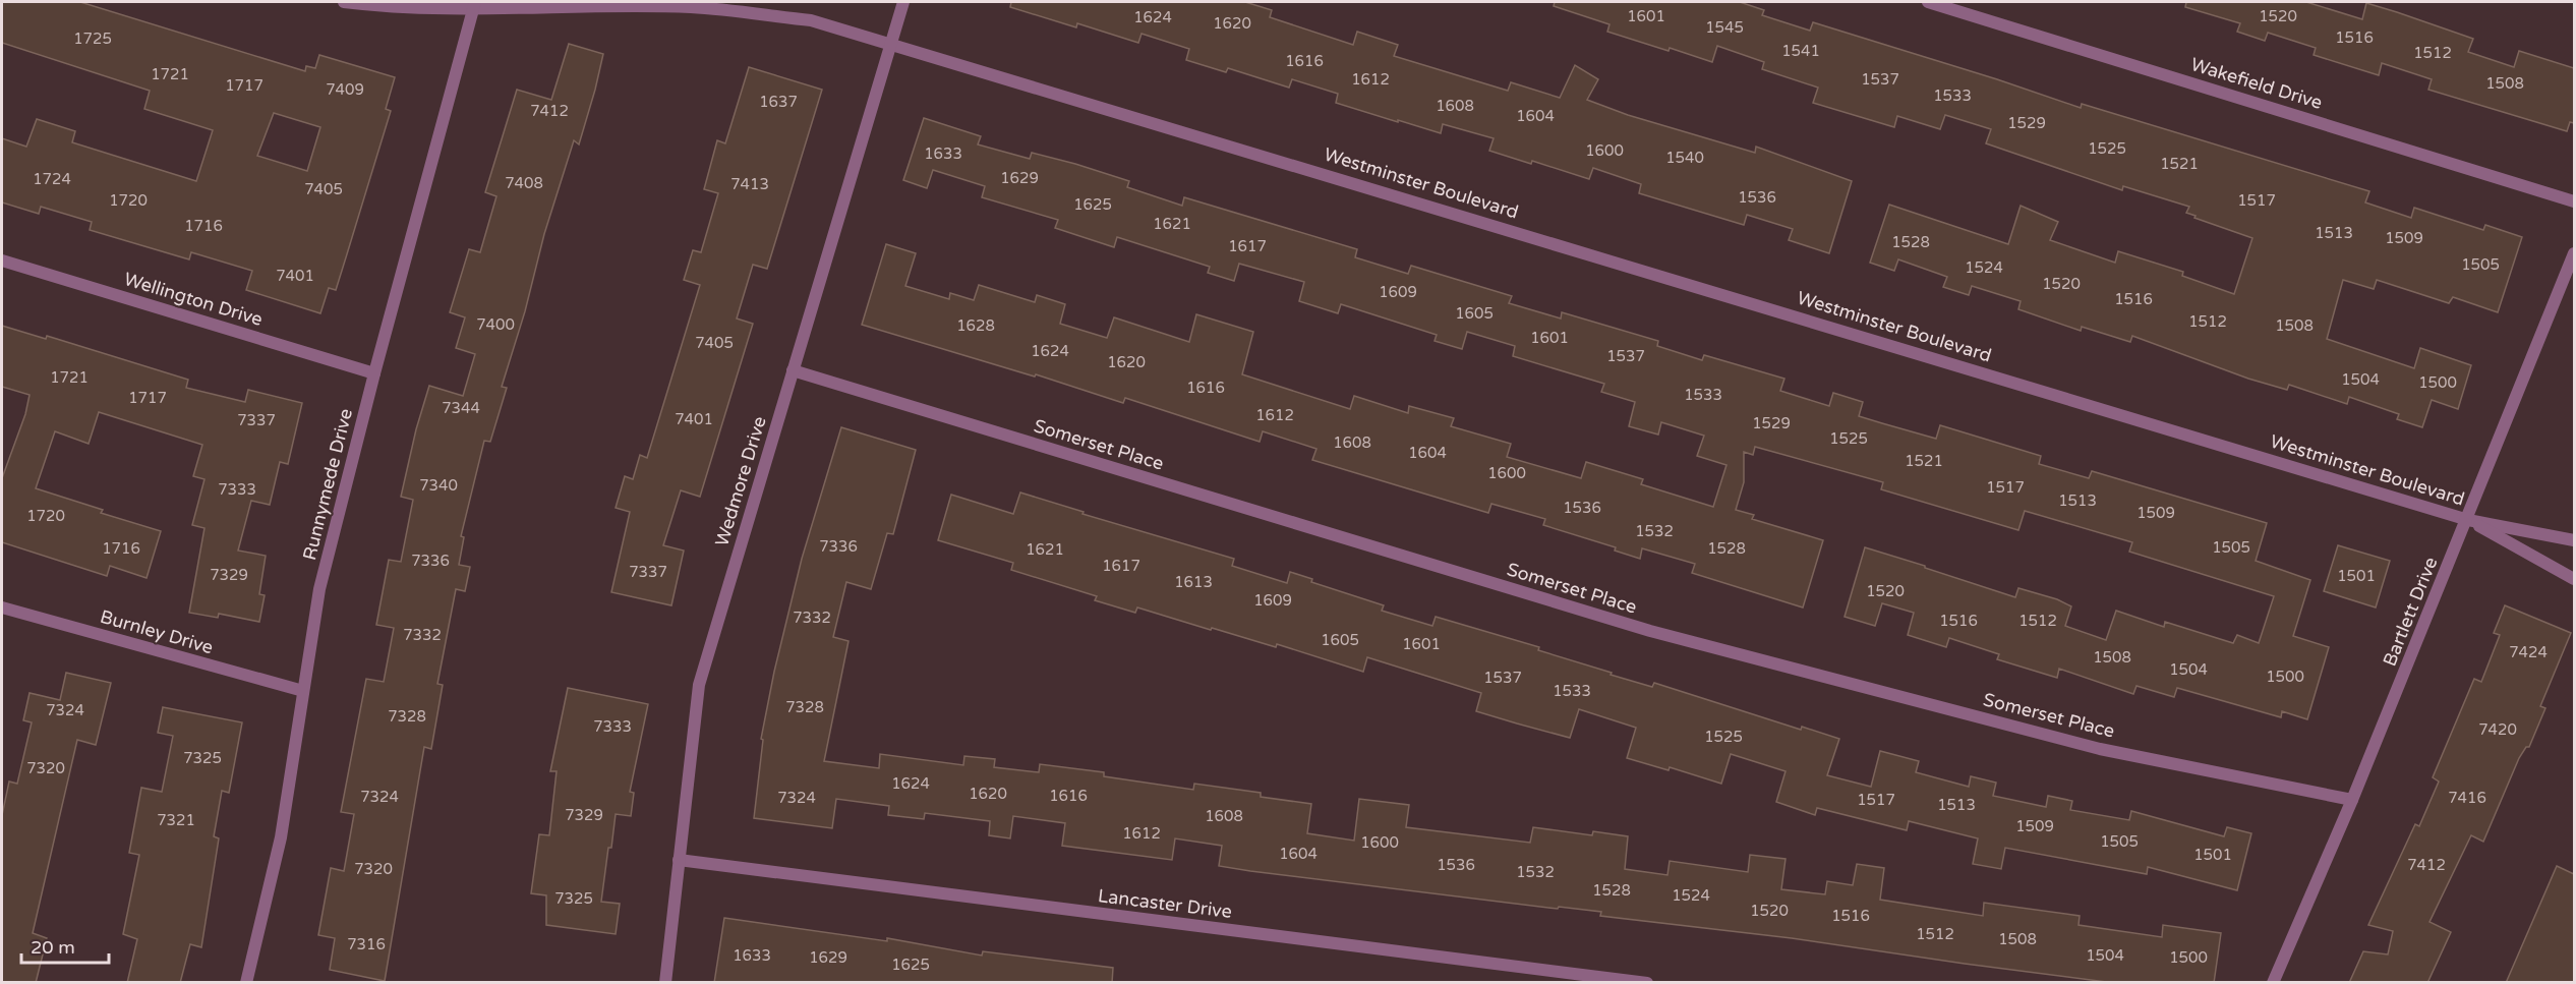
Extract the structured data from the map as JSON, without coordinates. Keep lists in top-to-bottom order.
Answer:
{
  "streets": {
    "street": [
      "Wakefield Drive",
      "Westminster Boulevard",
      "Wellington Drive",
      "Somerset Place",
      "Wedmore Drive",
      "Runnymede Drive",
      "Bartlett Drive",
      "Burnley Drive",
      "Lancaster Drive"
    ]
  },
  "crossings": [
    ["Westminster Boulevard", "Wedmore Drive"],
    ["Westminster Boulevard", "Runnymede Drive"],
    ["Westminster Boulevard", "Bartlett Drive"],
    ["Wellington Drive", "Runnymede Drive"],
    ["Somerset Place", "Wedmore Drive"],
    ["Somerset Place", "Bartlett Drive"],
    ["Wedmore Drive", "Lancaster Drive"],
    ["Runnymede Drive", "Burnley Drive"]
  ],
  "house_numbers": [
    "1601",
    "1520",
    "1624",
    "1620",
    "1545",
    "1516",
    "1725",
    "1541",
    "1512",
    "1616",
    "1721",
    "1612",
    "1537",
    "1508",
    "1717",
    "7409",
    "1533",
    "1637",
    "1608",
    "7412",
    "1604",
    "1529",
    "1525",
    "1600",
    "1633",
    "1540",
    "1521",
    "1629",
    "1724",
    "7408",
    "7413",
    "7405",
    "1536",
    "1720",
    "1517",
    "1625",
    "1621",
    "1716",
    "1513",
    "1509",
    "1528",
    "1617",
    "1505",
    "1524",
    "7401",
    "1520",
    "1609",
    "1516",
    "1605",
    "1512",
    "7400",
    "1628",
    "1508",
    "1601",
    "7405",
    "1624",
    "1537",
    "1620",
    "1721",
    "1504",
    "1500",
    "1616",
    "1533",
    "1717",
    "7344",
    "1612",
    "7401",
    "7337",
    "1529",
    "1525",
    "1608",
    "1604",
    "1521",
    "1600",
    "7340",
    "1517",
    "7333",
    "1513",
    "1536",
    "1509",
    "1720",
    "1532",
    "7336",
    "1505",
    "1716",
    "1528",
    "1621",
    "7336",
    "1617",
    "7337",
    "7329",
    "1501",
    "1613",
    "1520",
    "1609",
    "7332",
    "1516",
    "1512",
    "7332",
    "1605",
    "1601",
    "7424",
    "1508",
    "1504",
    "1500",
    "1537",
    "1533",
    "7328",
    "7324",
    "7328",
    "7333",
    "7420",
    "1525",
    "7325",
    "7320",
    "1624",
    "1620",
    "1616",
    "7324",
    "7324",
    "7416",
    "1517",
    "1513",
    "7329",
    "1608",
    "7321",
    "1509",
    "1612",
    "1505",
    "1600",
    "1604",
    "1501",
    "1536",
    "7412",
    "7320",
    "1532",
    "1528",
    "1524",
    "7325",
    "1520",
    "1516",
    "1512",
    "1508",
    "7316",
    "1633",
    "1504",
    "1629",
    "1500",
    "1625"
  ],
  "scale_bar": "20 m"
}
